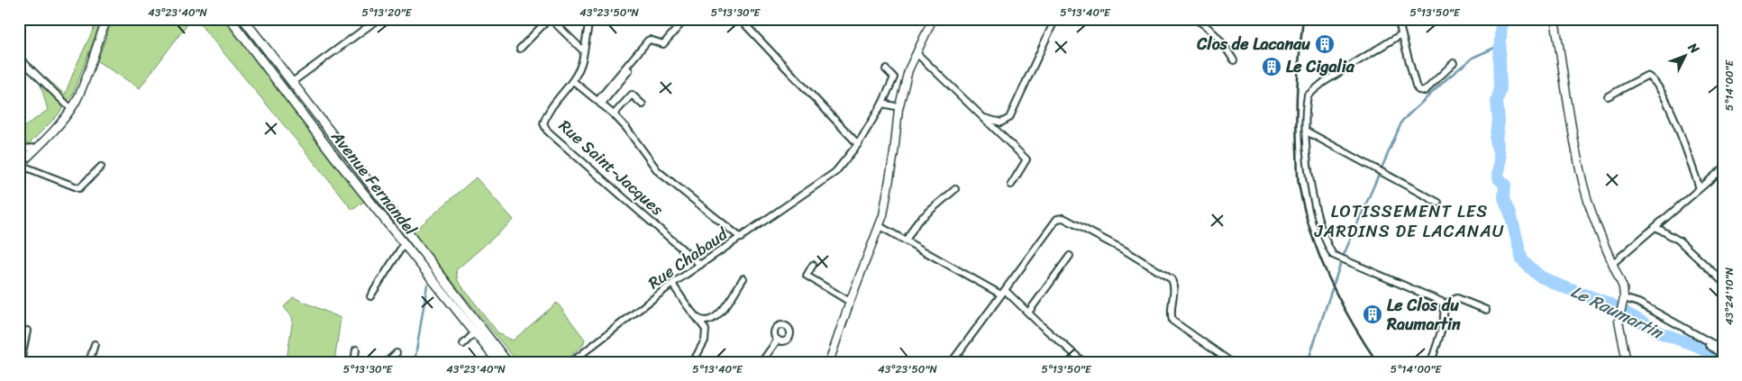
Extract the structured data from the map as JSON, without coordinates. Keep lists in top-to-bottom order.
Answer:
{
  "streets": {
    "main road": ["Avenue Fernandel"],
    "street": ["Rue Saint-Jacques", "Rue Chabaud"]
  },
  "crossings": [
    ["Rue Saint-Jacques", "Rue Chabaud"]
  ],
  "districts": ["LOTISSEMENT LES JARDINS DE LACANAU"],
  "water": ["Le Raumartin"],
  "places": {
    "building": ["Clos de Lacanau", "Le Cigalia", "Le Clos du Raumartin"]
  },
  "north": "top right",
  "coordinates": [
    "43°23'40\"N",
    "5°13'20\"E",
    "43°23'50\"N",
    "5°13'30\"E",
    "5°13'40\"E",
    "5°13'50\"E",
    "5°14'00\"E",
    "43°24'10\"N"
  ]
}
